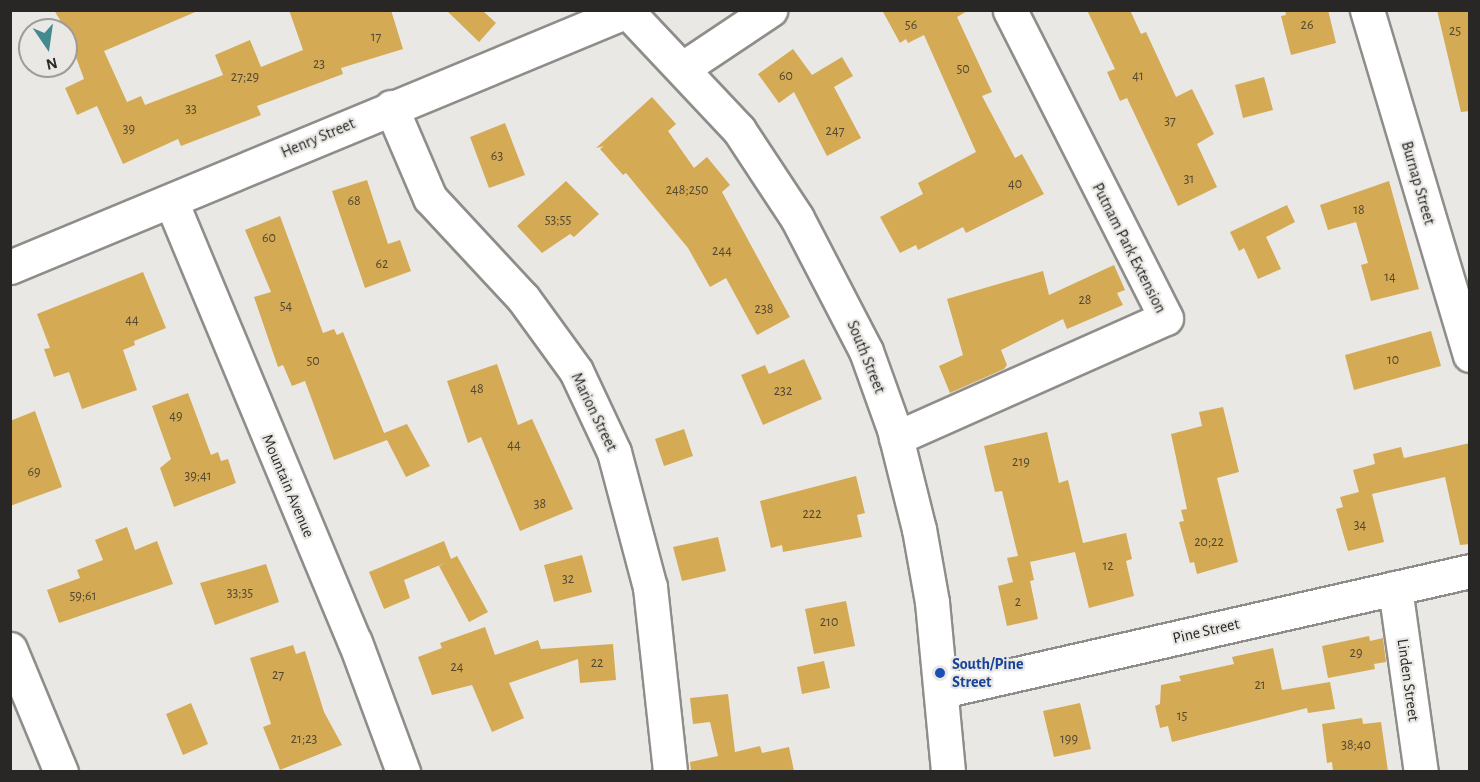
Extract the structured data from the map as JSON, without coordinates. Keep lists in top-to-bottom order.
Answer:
{
  "streets": {
    "street": [
      "Henry Street",
      "Burnap Street",
      "Putnam Park Extension",
      "South Street",
      "Marion Street",
      "Mountain Avenue",
      "Pine Street",
      "Linden Street"
    ]
  },
  "crossings": [
    ["Henry Street", "South Street"],
    ["Henry Street", "Marion Street"],
    ["Henry Street", "Mountain Avenue"],
    ["Putnam Park Extension", "South Street"],
    ["South Street", "Pine Street"],
    ["Pine Street", "Linden Street"]
  ],
  "places": ["South/Pine Street"],
  "house_numbers": [
    "56",
    "26",
    "25",
    "17",
    "23",
    "50",
    "60",
    "41",
    "27;29",
    "33",
    "37",
    "39",
    "247",
    "63",
    "31",
    "40",
    "248;250",
    "68",
    "18",
    "53;55",
    "60",
    "244",
    "62",
    "14",
    "28",
    "54",
    "238",
    "44",
    "10",
    "50",
    "48",
    "232",
    "49",
    "44",
    "219",
    "69",
    "39;41",
    "38",
    "222",
    "34",
    "20;22",
    "12",
    "32",
    "33;35",
    "59;61",
    "2",
    "210",
    "29",
    "22",
    "24",
    "27",
    "21",
    "15",
    "21;23",
    "199",
    "38;40"
  ],
  "north": "bottom"
}
